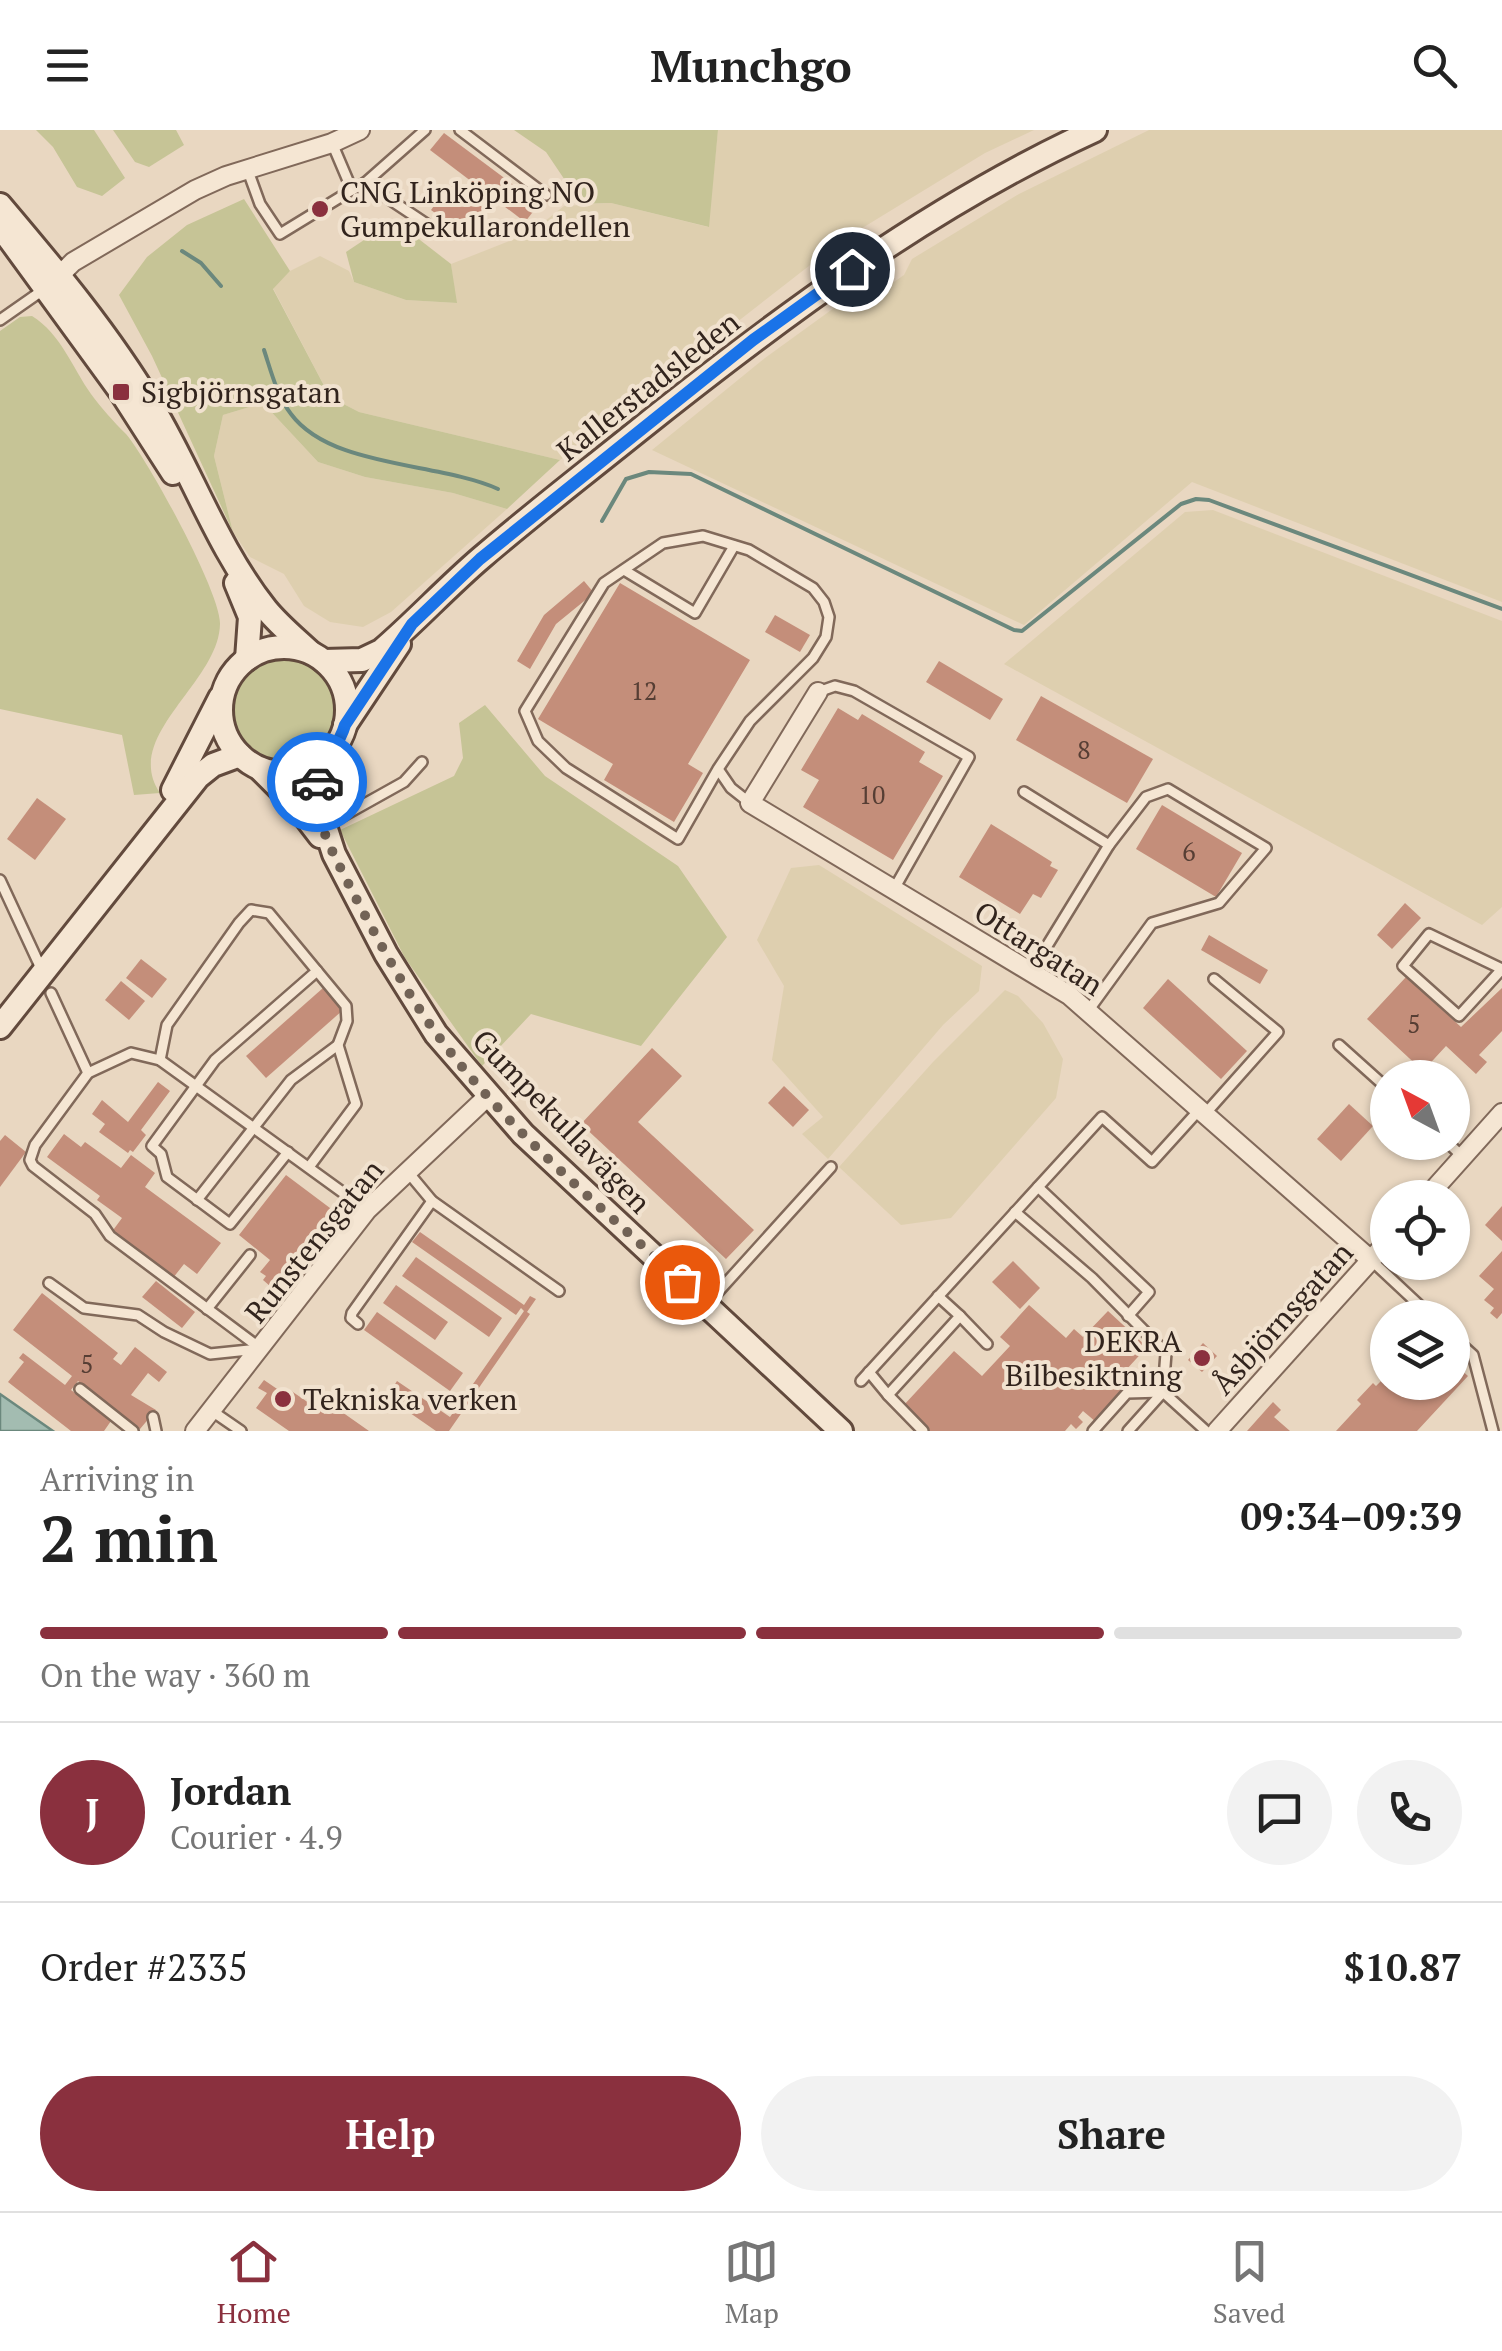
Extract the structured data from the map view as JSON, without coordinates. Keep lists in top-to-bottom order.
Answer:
{
  "streets": {
    "street": [
      "Kallerstadsleden",
      "Ottargatan",
      "Gumpekullavägen",
      "Runstensgatan",
      "Åsbjörnsgatan"
    ]
  },
  "crossings": [
    ["Kallerstadsleden", "Gumpekullavägen"],
    ["Ottargatan", "Åsbjörnsgatan"],
    ["Gumpekullavägen", "Runstensgatan"]
  ],
  "places": {
    "other": ["CNG Linköping NO Gumpekullarondellen", "DEKRA Bilbesiktning", "Tekniska verken"],
    "transit": ["Sigbjörnsgatan"]
  },
  "house_numbers": [
    "12",
    "8",
    "10",
    "6",
    "5",
    "5"
  ],
  "north": "top left",
  "page": {
    "header": "Munchgo",
    "heading": ["2 min", "Arriving in", "09:34–09:39"],
    "panel": [
      "Jordan",
      "Courier · 4.9",
      "Order #2335",
      "$10.87"
    ],
    "bar": "On the way · 360 m",
    "round": "J",
    "buttons": ["Help", "Share"],
    "tabs": ["Home", "Map", "Saved"]
  }
}
